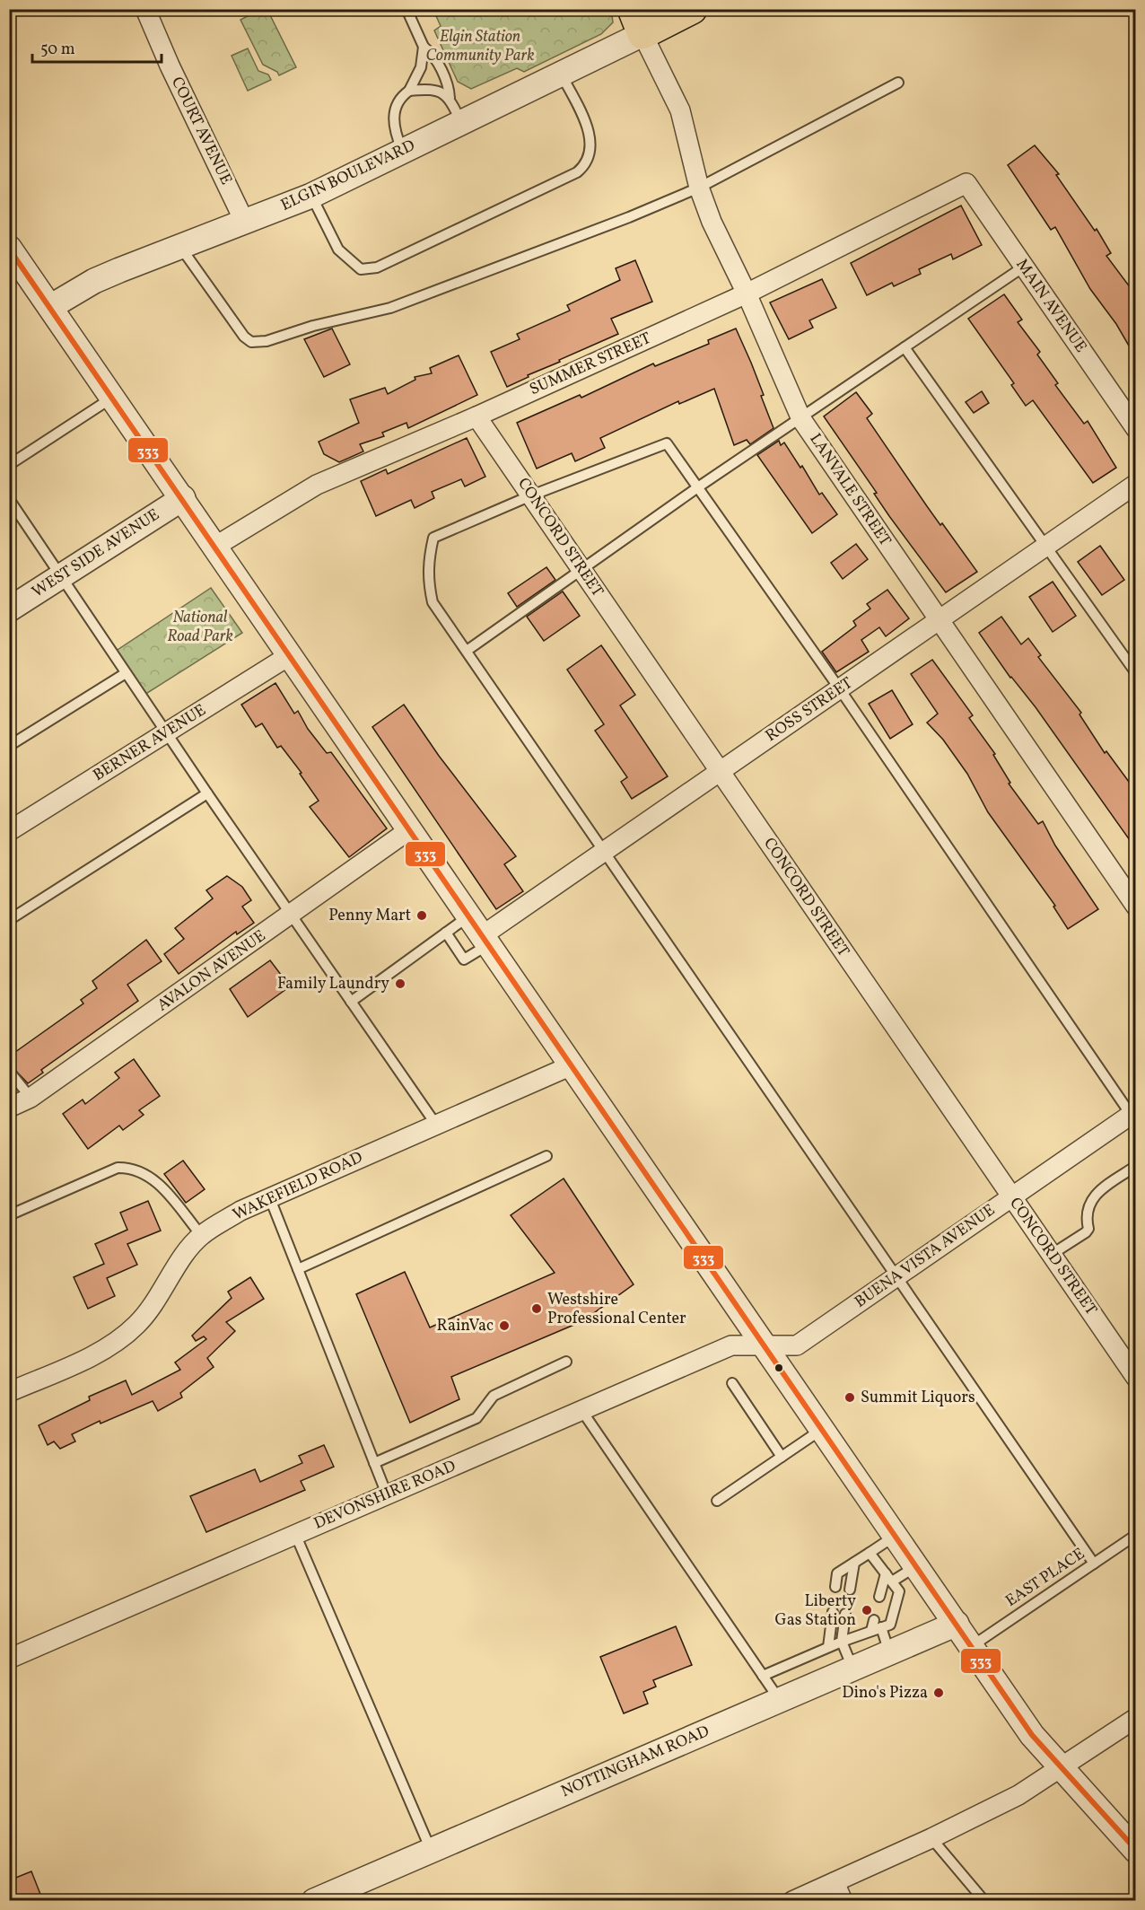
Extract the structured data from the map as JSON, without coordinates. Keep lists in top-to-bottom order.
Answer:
{
  "streets": {
    "street": [
      "COURT AVENUE",
      "ELGIN BOULEVARD",
      "MAIN AVENUE",
      "SUMMER STREET",
      "LANVALE STREET",
      "CONCORD STREET",
      "WEST SIDE AVENUE",
      "ROSS STREET",
      "BERNER AVENUE",
      "AVALON AVENUE",
      "WAKEFIELD ROAD",
      "BUENA VISTA AVENUE",
      "DEVONSHIRE ROAD",
      "NOTTINGHAM ROAD"
    ],
    "lane": ["EAST PLACE"]
  },
  "crossings": [
    ["COURT AVENUE", "ELGIN BOULEVARD"],
    ["ELGIN BOULEVARD", "LANVALE STREET"],
    ["MAIN AVENUE", "SUMMER STREET"],
    ["SUMMER STREET", "LANVALE STREET"],
    ["SUMMER STREET", "CONCORD STREET"],
    ["LANVALE STREET", "ROSS STREET"],
    ["CONCORD STREET", "ROSS STREET"],
    ["CONCORD STREET", "BUENA VISTA AVENUE"],
    ["BUENA VISTA AVENUE", "DEVONSHIRE ROAD"]
  ],
  "parks": ["Elgin Station Community Park", "National Road Park"],
  "places": [
    "Penny Mart",
    "Family Laundry",
    "Westshire Professional Center",
    "RainVac",
    "Summit Liquors",
    "Liberty Gas Station",
    "Dino's Pizza"
  ],
  "lines": ["transit line 333"],
  "scale_bar": "50 m"
}
